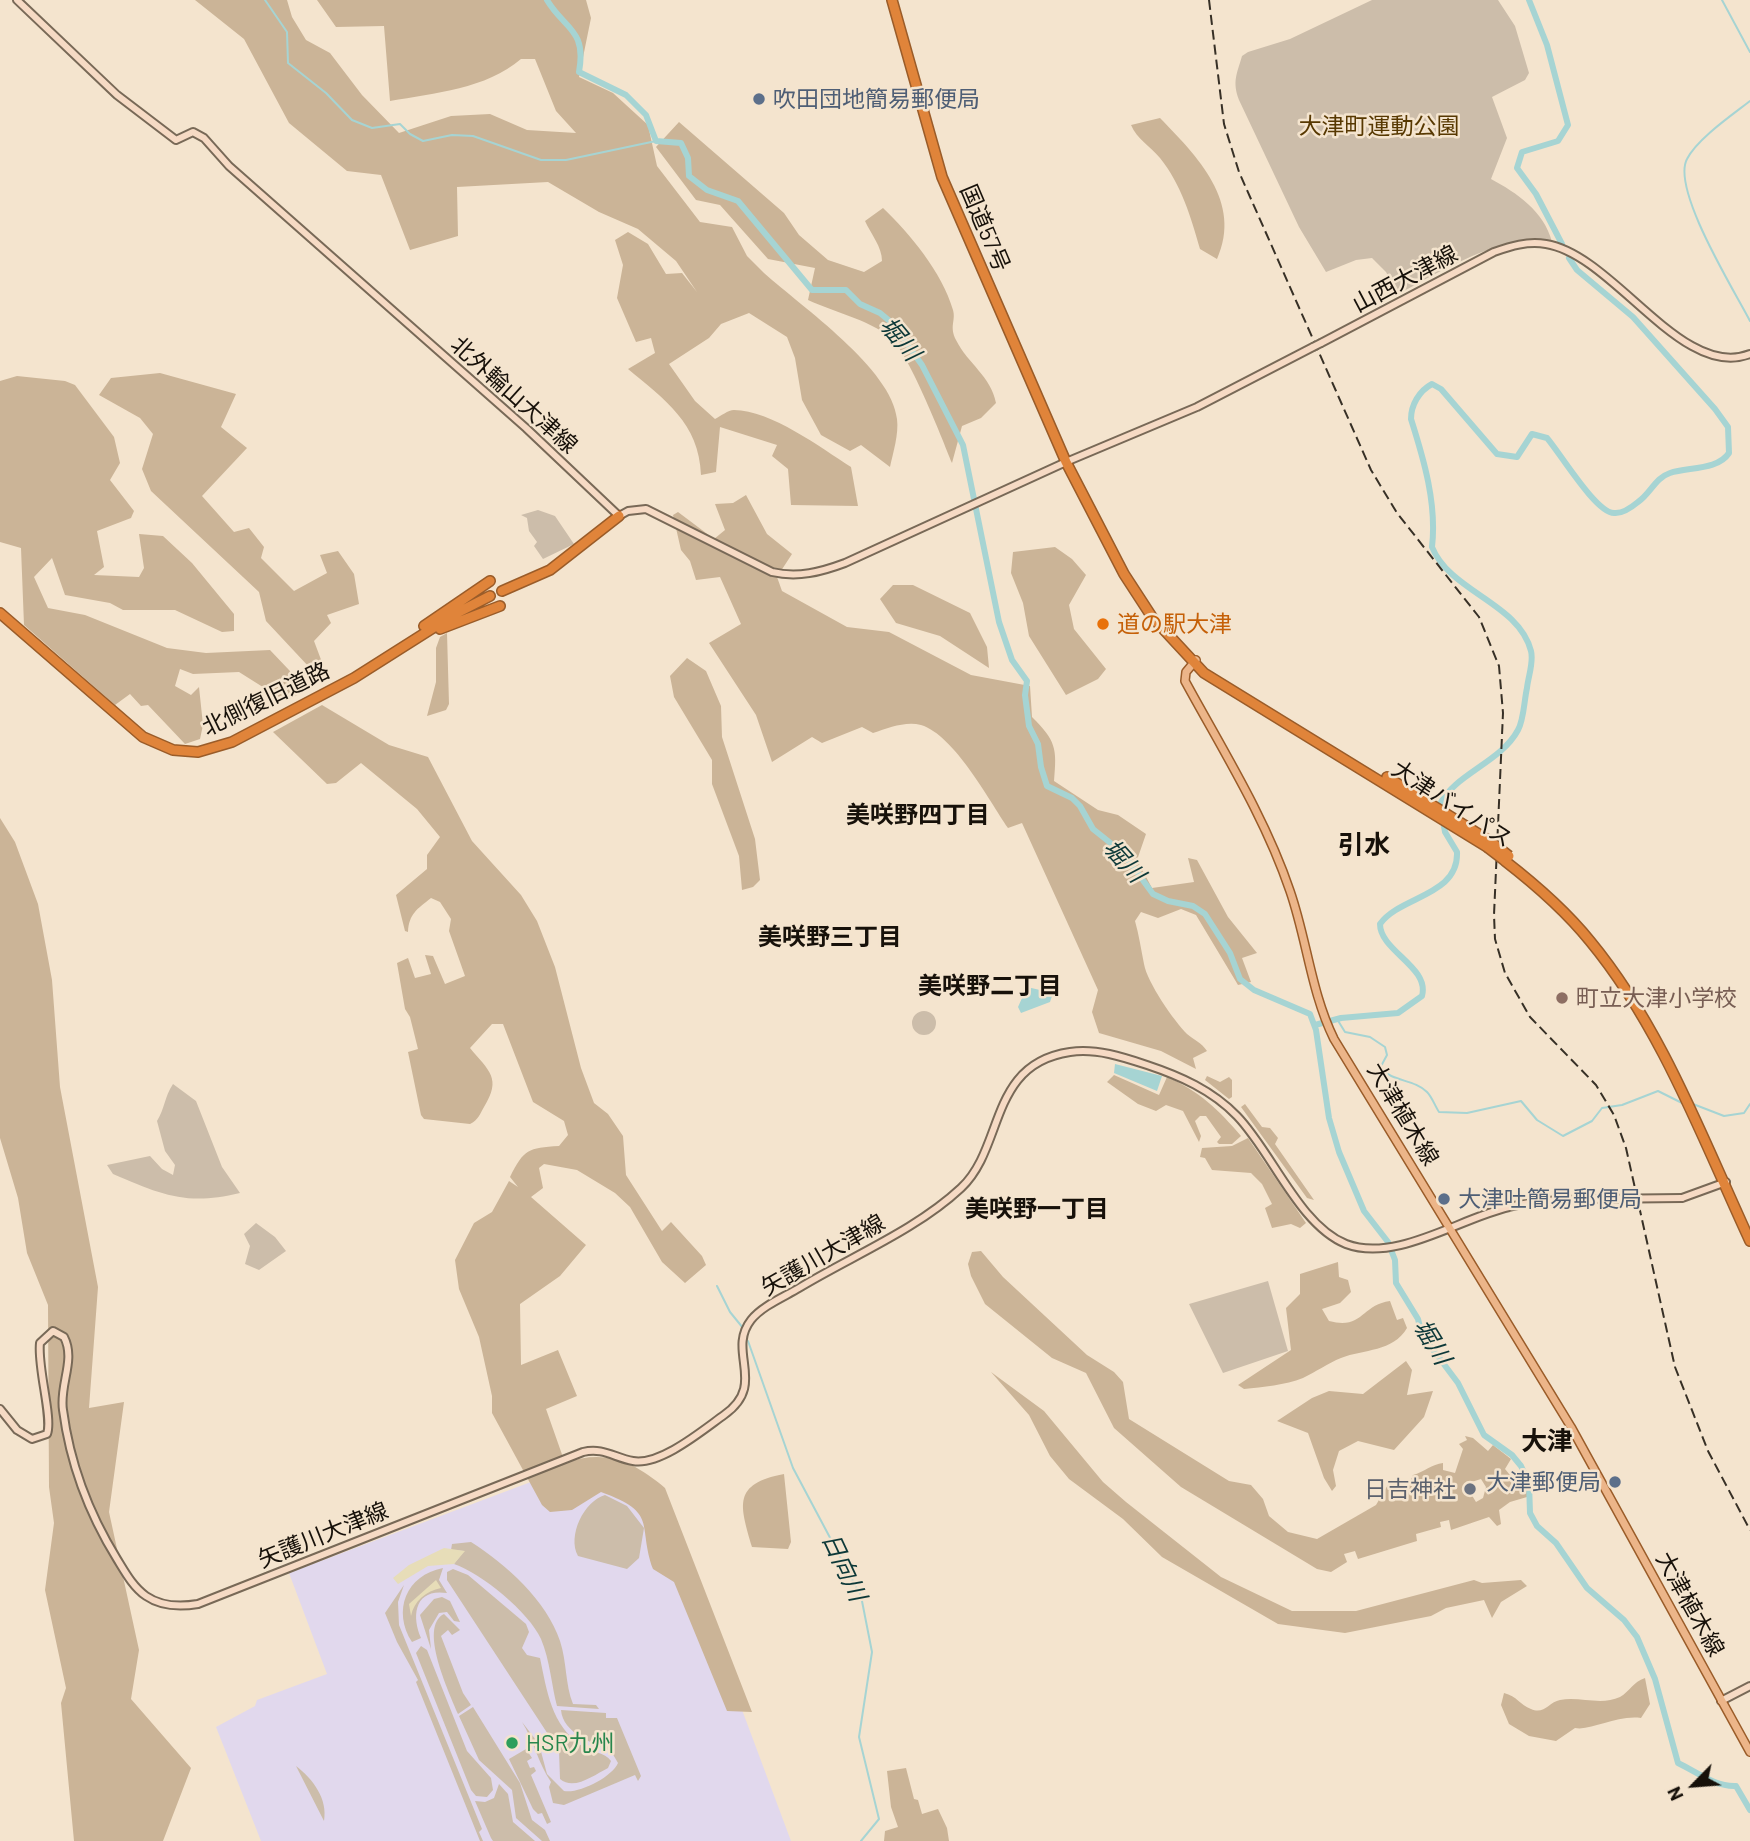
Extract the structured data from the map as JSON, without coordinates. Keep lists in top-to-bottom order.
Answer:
{
  "streets": {
    "highway": ["国道57号", "北側復旧道路", "大津バイパス"],
    "main road": [
      "山西大津線",
      "北外輪山大津線",
      "大津植木線",
      "矢護川大津線"
    ]
  },
  "crossings": [
    ["国道57号", "山西大津線"],
    ["国道57号", "大津バイパス"],
    ["山西大津線", "大津バイパス"],
    ["大津バイパス", "大津植木線"],
    ["大津バイパス", "矢護川大津線"],
    ["大津植木線", "矢護川大津線"]
  ],
  "districts": [
    "美咲野四丁目",
    "引水",
    "美咲野三丁目",
    "美咲野二丁目",
    "美咲野一丁目",
    "大津"
  ],
  "water": ["堀川", "日向川"],
  "parks": ["大津町運動公園"],
  "places": [
    "吹田団地簡易郵便局",
    "道の駅大津",
    "町立大津小学校",
    "大津吐簡易郵便局",
    "大津郵便局",
    "日吉神社",
    "HSR九州"
  ],
  "north": "bottom left"
}
